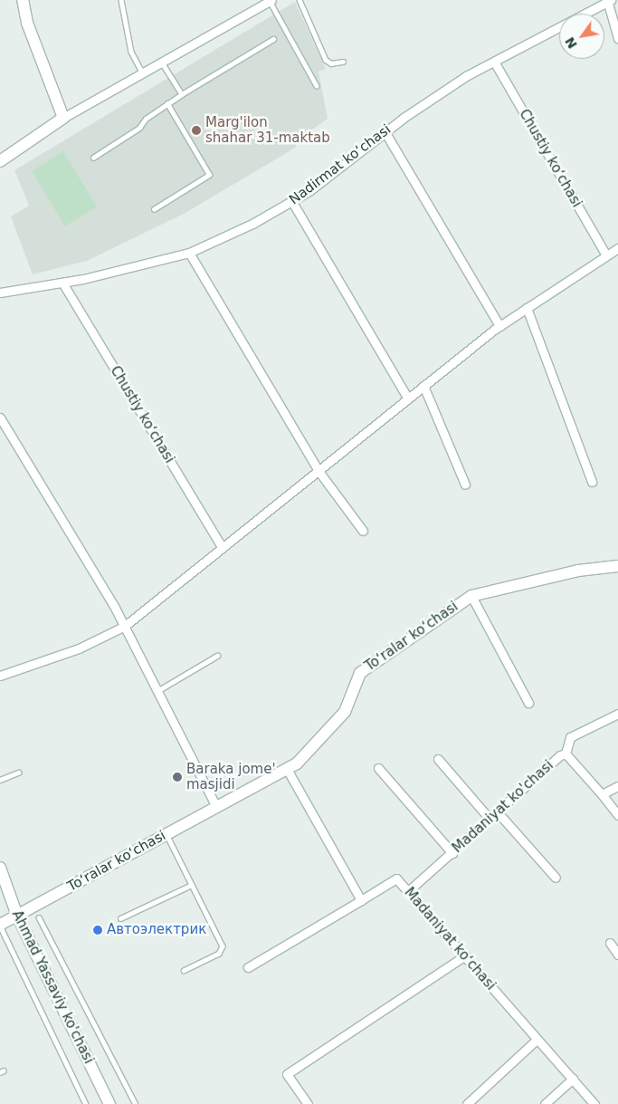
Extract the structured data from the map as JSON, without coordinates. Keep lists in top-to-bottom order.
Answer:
{
  "streets": {
    "street": [
      "Chustiy koʻchasi",
      "Nadirmat koʻchasi",
      "Toʻralar koʻchasi",
      "Madaniyat ko'chasi",
      "Madaniyat koʻchasi",
      "Ahmad Yassaviy ko'chasi"
    ]
  },
  "crossings": [
    ["Chustiy koʻchasi", "Nadirmat koʻchasi"],
    ["Toʻralar koʻchasi", "Ahmad Yassaviy ko'chasi"],
    ["Madaniyat ko'chasi", "Madaniyat koʻchasi"]
  ],
  "places": ["Marg'ilon shahar 31-maktab", "Baraka jome' masjidi", "Автоэлектрик"],
  "north": "bottom left"
}
